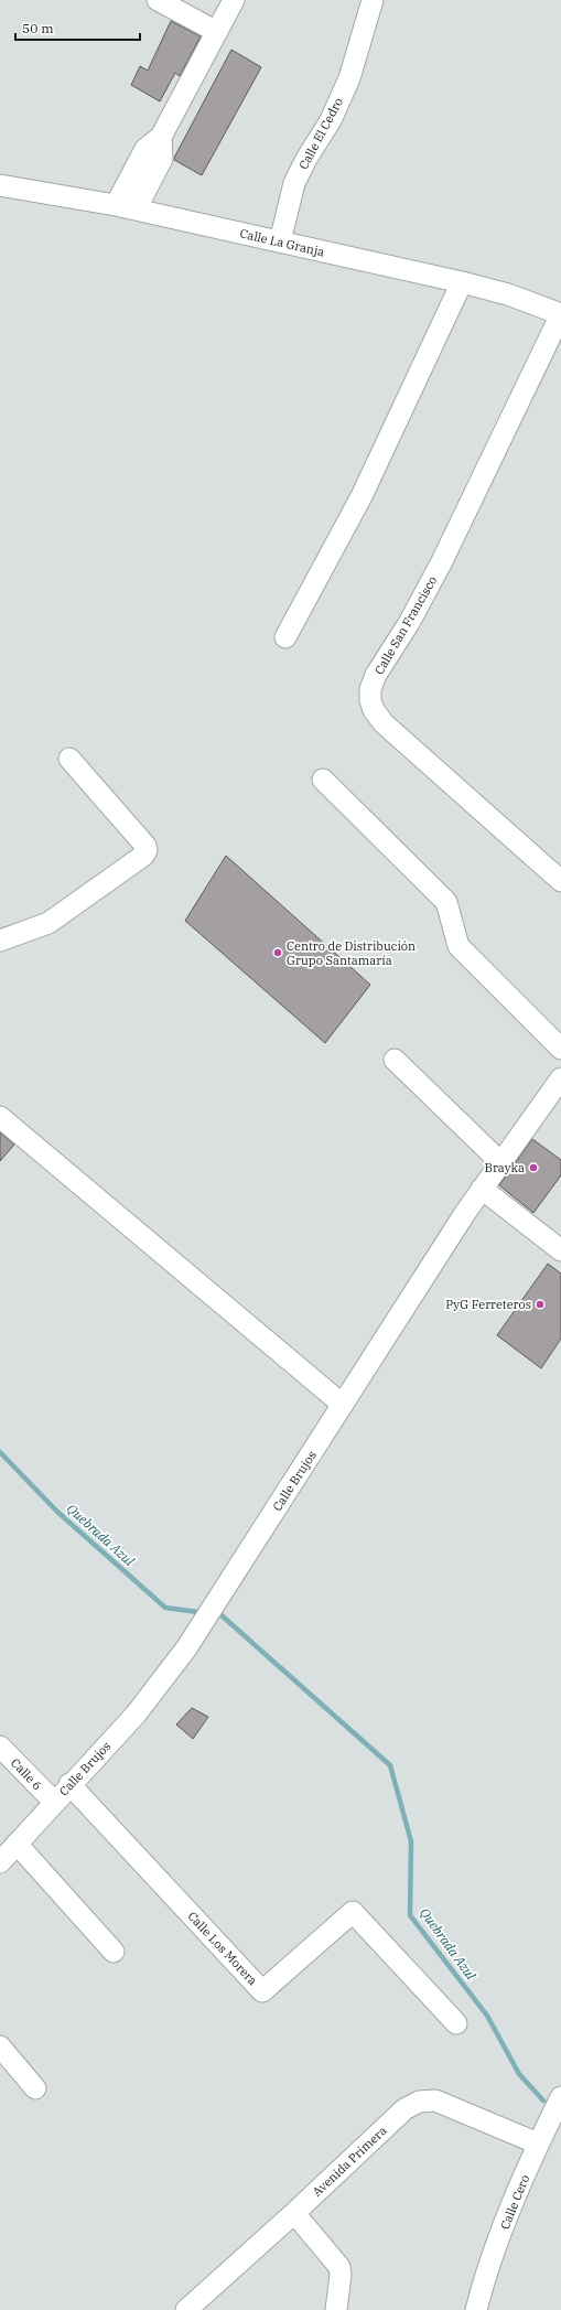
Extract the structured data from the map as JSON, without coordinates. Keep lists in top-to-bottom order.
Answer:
{
  "streets": {
    "street": [
      "Calle El Cedro",
      "Calle La Granja",
      "Calle San Francisco",
      "Calle Brujos",
      "Calle 6",
      "Calle Los Morera",
      "Avenida Primera",
      "Calle Cero"
    ]
  },
  "crossings": [
    ["Calle El Cedro", "Calle La Granja"],
    ["Calle La Granja", "Calle San Francisco"],
    ["Calle Brujos", "Calle 6"],
    ["Calle Brujos", "Calle Los Morera"],
    ["Avenida Primera", "Calle Cero"]
  ],
  "water": ["Quebrada Azul"],
  "places": ["Centro de Distribución Grupo Santamaría", "Brayka", "PyG Ferreteros"],
  "scale_bar": "50 m"
}
